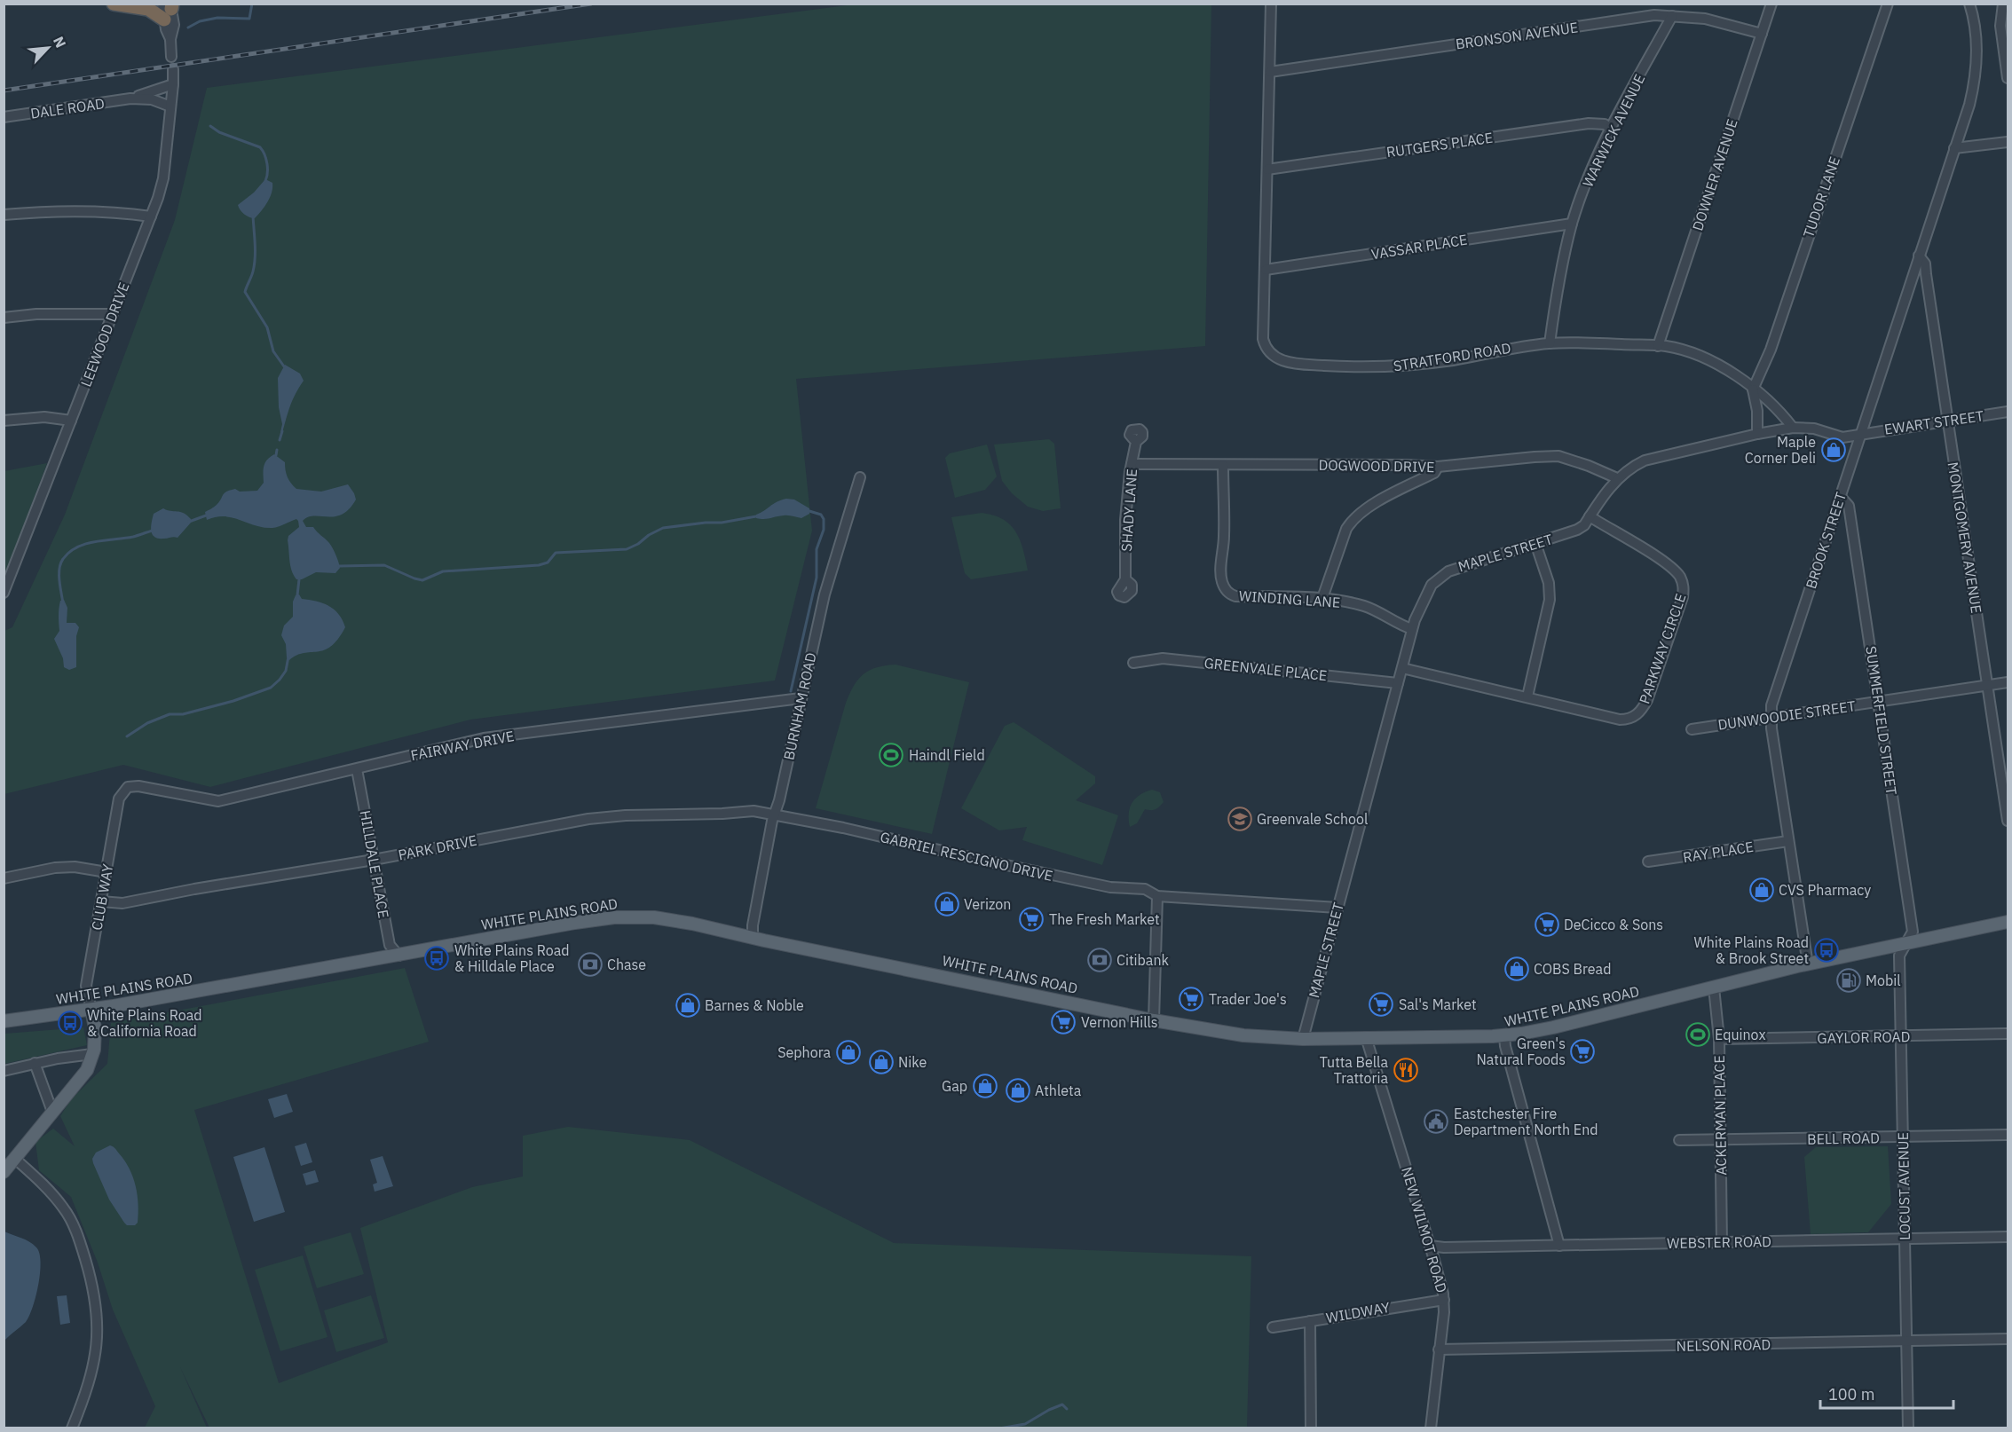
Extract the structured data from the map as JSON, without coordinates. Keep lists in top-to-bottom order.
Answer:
{
  "streets": {
    "main road": ["WHITE PLAINS ROAD"],
    "street": [
      "BRONSON AVENUE",
      "DALE ROAD",
      "WARWICK AVENUE",
      "RUTGERS PLACE",
      "DOWNER AVENUE",
      "TUDOR LANE",
      "VASSAR PLACE",
      "LEEWOOD DRIVE",
      "STRATFORD ROAD",
      "EWART STREET",
      "DOGWOOD DRIVE",
      "SHADY LANE",
      "MONTGOMERY AVENUE",
      "BROOK STREET",
      "MAPLE STREET",
      "WINDING LANE",
      "PARKWAY CIRCLE",
      "GREENVALE PLACE",
      "BURNHAM ROAD",
      "DUNWOODIE STREET",
      "SUMMERFIELD STREET",
      "FAIRWAY DRIVE",
      "PARK DRIVE",
      "RAY PLACE",
      "GABRIEL RESCIGNO DRIVE",
      "HILLDALE PLACE",
      "CLUB WAY",
      "GAYLOR ROAD",
      "ACKERMAN PLACE",
      "BELL ROAD",
      "LOCUST AVENUE",
      "NEW WILMOT ROAD",
      "WEBSTER ROAD",
      "WILDWAY",
      "NELSON ROAD"
    ]
  },
  "crossings": [
    ["BRONSON AVENUE", "WARWICK AVENUE"],
    ["BRONSON AVENUE", "DOWNER AVENUE"],
    ["BRONSON AVENUE", "STRATFORD ROAD"],
    ["DALE ROAD", "LEEWOOD DRIVE"],
    ["WARWICK AVENUE", "RUTGERS PLACE"],
    ["WARWICK AVENUE", "VASSAR PLACE"],
    ["WARWICK AVENUE", "STRATFORD ROAD"],
    ["RUTGERS PLACE", "STRATFORD ROAD"],
    ["DOWNER AVENUE", "STRATFORD ROAD"],
    ["TUDOR LANE", "STRATFORD ROAD"],
    ["VASSAR PLACE", "STRATFORD ROAD"],
    ["STRATFORD ROAD", "MAPLE STREET"],
    ["EWART STREET", "MONTGOMERY AVENUE"],
    ["EWART STREET", "BROOK STREET"],
    ["EWART STREET", "MAPLE STREET"],
    ["DOGWOOD DRIVE", "SHADY LANE"],
    ["DOGWOOD DRIVE", "MAPLE STREET"],
    ["DOGWOOD DRIVE", "WINDING LANE"],
    ["MONTGOMERY AVENUE", "BROOK STREET"],
    ["MONTGOMERY AVENUE", "DUNWOODIE STREET"],
    ["BROOK STREET", "MAPLE STREET"],
    ["BROOK STREET", "DUNWOODIE STREET"],
    ["BROOK STREET", "SUMMERFIELD STREET"],
    ["BROOK STREET", "RAY PLACE"],
    ["BROOK STREET", "WHITE PLAINS ROAD"],
    ["MAPLE STREET", "WINDING LANE"],
    ["MAPLE STREET", "PARKWAY CIRCLE"],
    ["MAPLE STREET", "GREENVALE PLACE"],
    ["MAPLE STREET", "GABRIEL RESCIGNO DRIVE"],
    ["MAPLE STREET", "WHITE PLAINS ROAD"],
    ["BURNHAM ROAD", "FAIRWAY DRIVE"],
    ["BURNHAM ROAD", "PARK DRIVE"],
    ["BURNHAM ROAD", "GABRIEL RESCIGNO DRIVE"],
    ["BURNHAM ROAD", "WHITE PLAINS ROAD"],
    ["DUNWOODIE STREET", "SUMMERFIELD STREET"],
    ["SUMMERFIELD STREET", "WHITE PLAINS ROAD"],
    ["SUMMERFIELD STREET", "LOCUST AVENUE"],
    ["FAIRWAY DRIVE", "HILLDALE PLACE"],
    ["FAIRWAY DRIVE", "CLUB WAY"],
    ["PARK DRIVE", "GABRIEL RESCIGNO DRIVE"],
    ["PARK DRIVE", "HILLDALE PLACE"],
    ["PARK DRIVE", "CLUB WAY"],
    ["HILLDALE PLACE", "WHITE PLAINS ROAD"],
    ["CLUB WAY", "WHITE PLAINS ROAD"],
    ["WHITE PLAINS ROAD", "ACKERMAN PLACE"],
    ["WHITE PLAINS ROAD", "LOCUST AVENUE"],
    ["WHITE PLAINS ROAD", "NEW WILMOT ROAD"],
    ["GAYLOR ROAD", "ACKERMAN PLACE"],
    ["GAYLOR ROAD", "LOCUST AVENUE"],
    ["ACKERMAN PLACE", "BELL ROAD"],
    ["ACKERMAN PLACE", "WEBSTER ROAD"],
    ["BELL ROAD", "LOCUST AVENUE"],
    ["LOCUST AVENUE", "WEBSTER ROAD"],
    ["LOCUST AVENUE", "NELSON ROAD"],
    ["NEW WILMOT ROAD", "WEBSTER ROAD"],
    ["NEW WILMOT ROAD", "WILDWAY"],
    ["NEW WILMOT ROAD", "NELSON ROAD"]
  ],
  "places": {
    "shop": [
      "Maple Corner Deli",
      "CVS Pharmacy",
      "Verizon",
      "COBS Bread",
      "Barnes & Noble",
      "Sephora",
      "Nike",
      "Gap",
      "Athleta"
    ],
    "sports": ["Haindl Field", "Equinox"],
    "school or university": ["Greenvale School"],
    "supermarket": [
      "The Fresh Market",
      "DeCicco & Sons",
      "Trader Joe's",
      "Sal's Market",
      "Vernon Hills",
      "Green's Natural Foods"
    ],
    "bus stop": ["White Plains Road & Brook Street", "White Plains Road & Hilldale Place", "White Plains Road & California Road"],
    "bank": ["Citibank", "Chase"],
    "fuel station": ["Mobil"],
    "restaurant": ["Tutta Bella Trattoria"],
    "public building": ["Eastchester Fire Department North End"]
  },
  "scale_bar": "100 m",
  "north": "top right"
}
